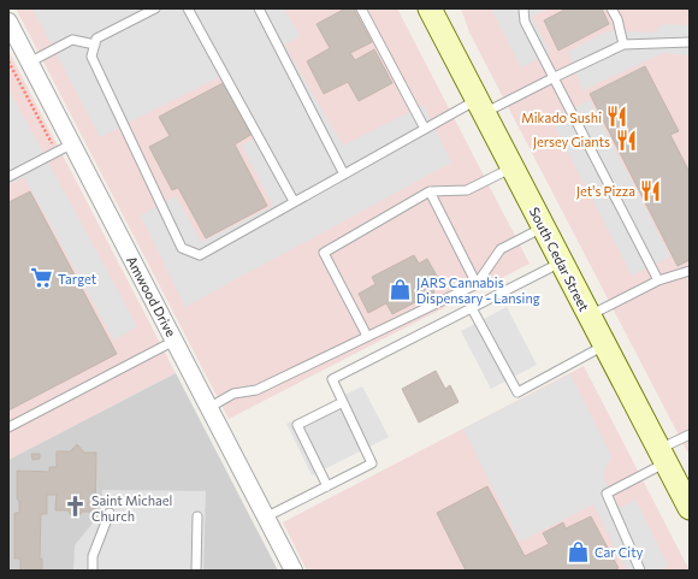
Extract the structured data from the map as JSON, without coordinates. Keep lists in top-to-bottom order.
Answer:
{
  "streets": {
    "main road": ["South Cedar Street"],
    "street": ["Amwood Drive"]
  },
  "places": {
    "restaurant": ["Mikado Sushi", "Jersey Giants", "Jet's Pizza"],
    "supermarket": ["Target"],
    "shop": ["JARS Cannabis Dispensary - Lansing", "Car City"],
    "church": ["Saint Michael Church"]
  }
}
